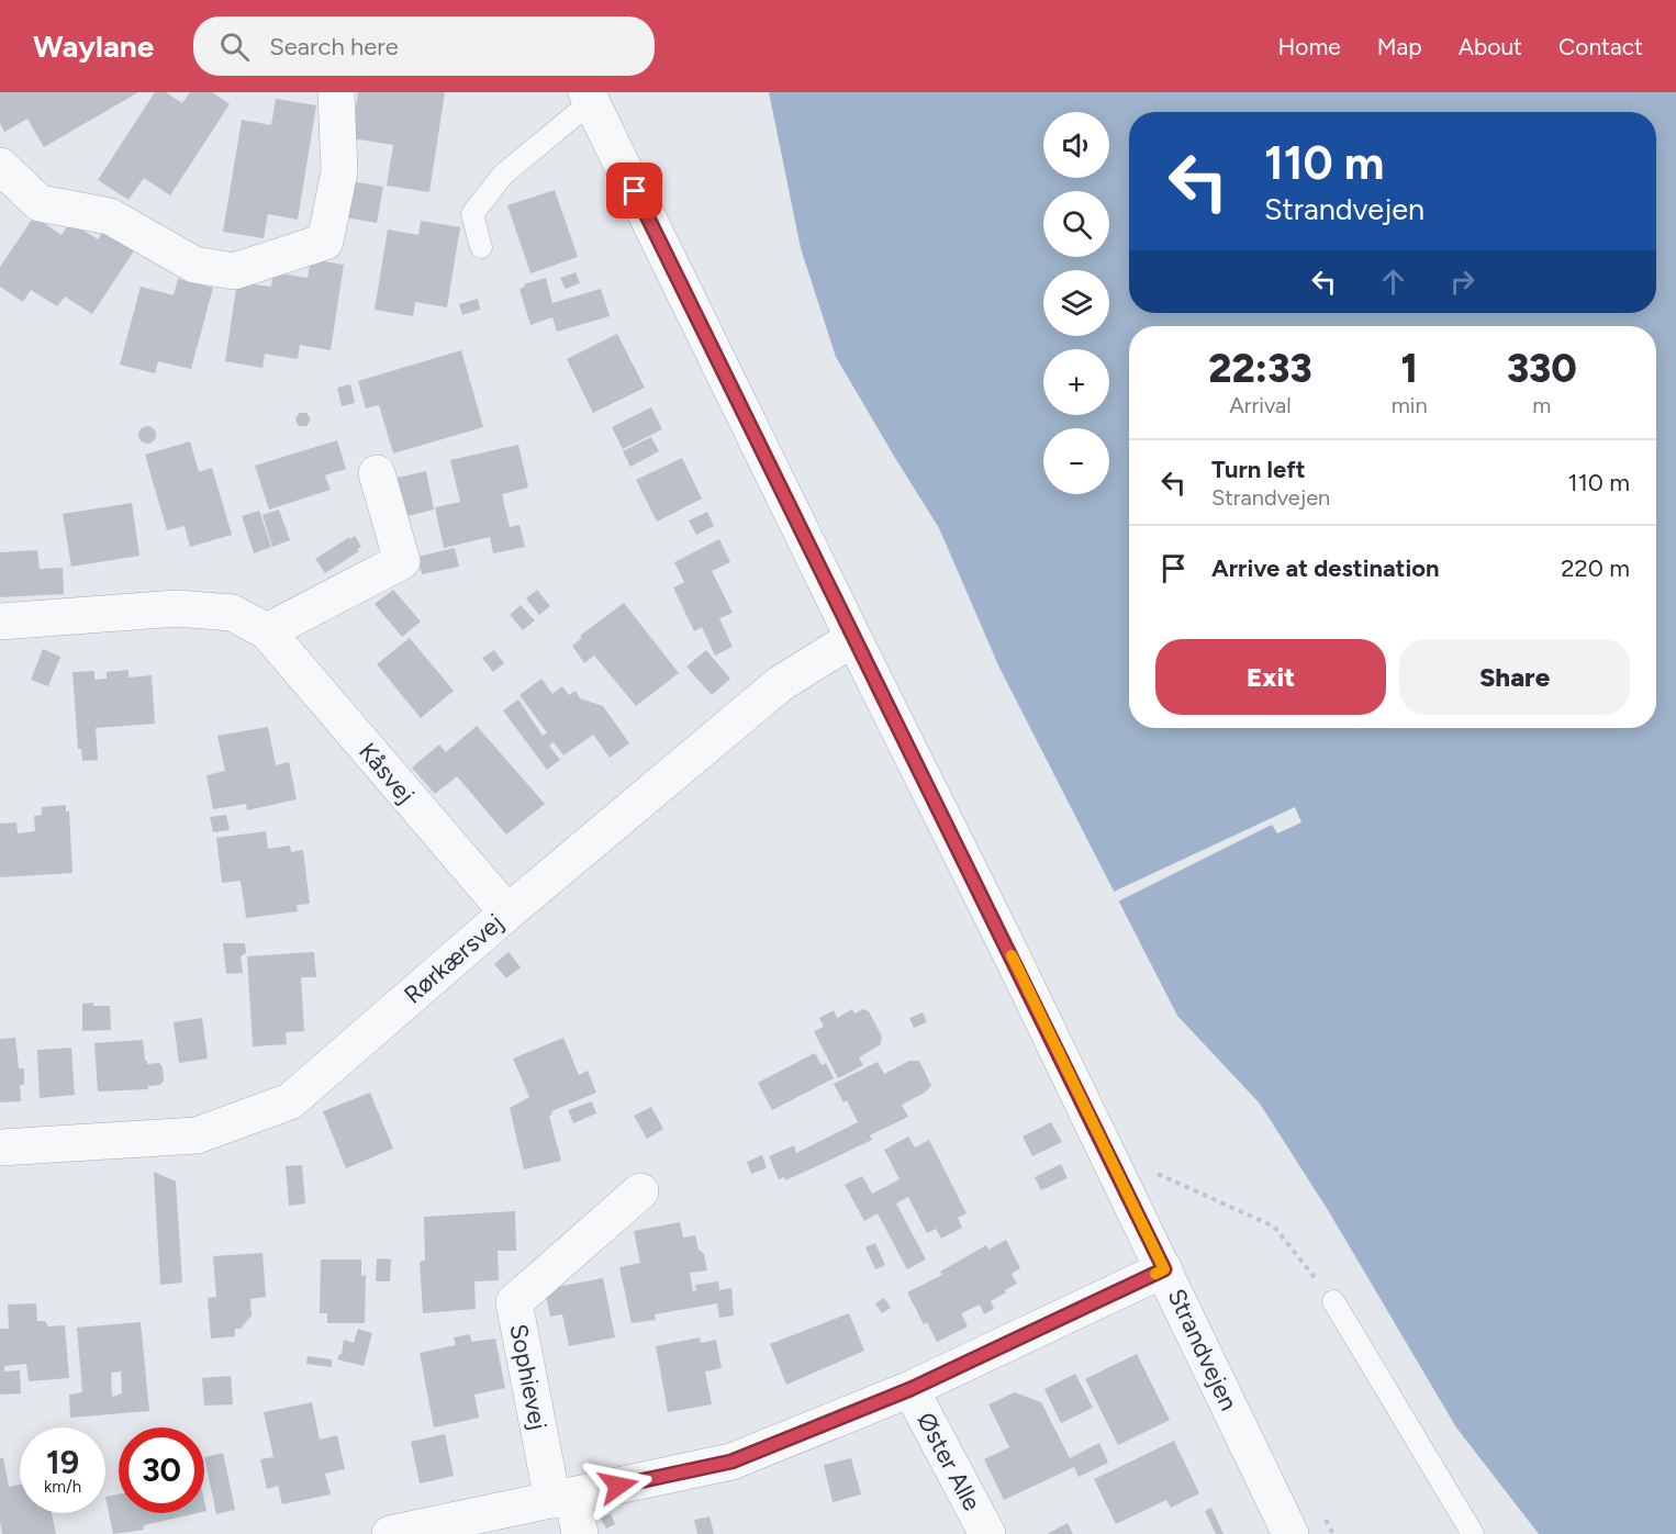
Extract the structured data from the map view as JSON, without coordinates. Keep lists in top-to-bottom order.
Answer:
{
  "streets": {
    "street": [
      "Kåsvej",
      "Rørkærsvej",
      "Strandvejen",
      "Sophievej",
      "Øster Alle"
    ]
  },
  "crossings": [
    ["Kåsvej", "Rørkærsvej"],
    ["Rørkærsvej", "Strandvejen"]
  ],
  "page": {
    "header": "Waylane",
    "search": "Search here",
    "nav": [
      "Home",
      "Map",
      "About",
      "Contact"
    ],
    "map_buttons": ["+", "−"],
    "turn": ["110 m", "Strandvejen"],
    "eta": [
      "22:33",
      "Arrival",
      "1",
      "min",
      "330",
      "m"
    ],
    "list": [
      {
        "name": "Turn left",
        "note": "Strandvejen",
        "value": "110 m"
      },
      {
        "name": "Arrive at destination",
        "value": "220 m"
      }
    ],
    "buttons": ["Exit", "Share"],
    "speed": "19 km/h",
    "limit": "30"
  }
}
